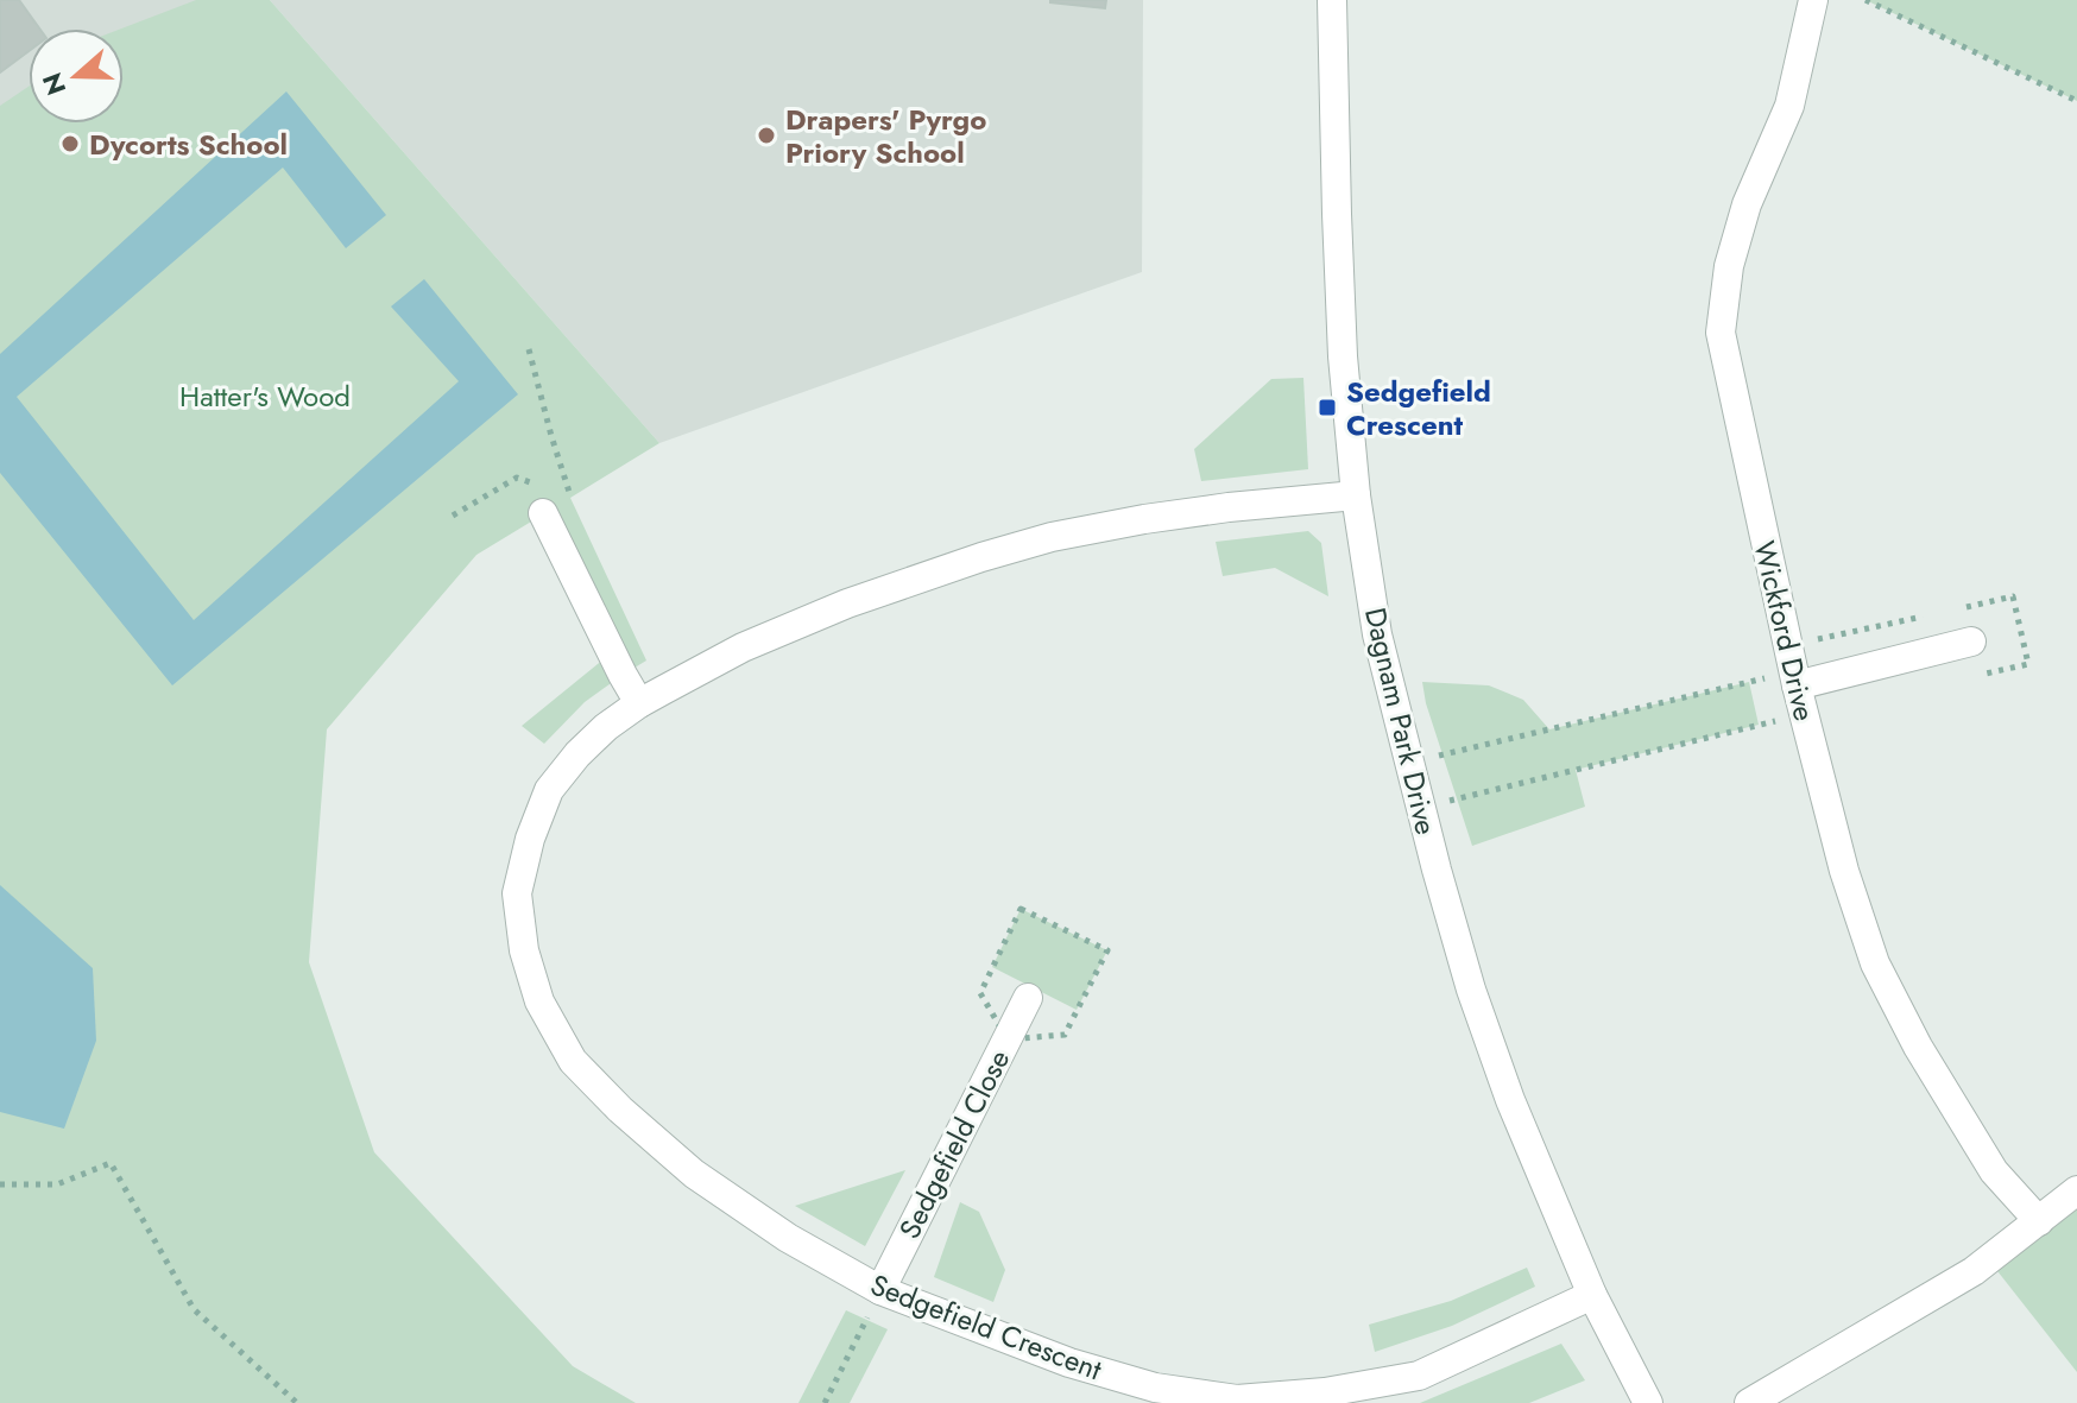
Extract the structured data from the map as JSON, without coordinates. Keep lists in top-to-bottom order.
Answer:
{
  "streets": {
    "street": [
      "Wickford Drive",
      "Dagnam Park Drive",
      "Sedgefield Close",
      "Sedgefield Crescent"
    ]
  },
  "crossings": [
    ["Dagnam Park Drive", "Sedgefield Crescent"],
    ["Sedgefield Close", "Sedgefield Crescent"]
  ],
  "parks": ["Hatter's Wood"],
  "places": {
    "other": ["Drapers' Pyrgo Priory School", "Dycorts School"],
    "transit": ["Sedgefield Crescent"]
  },
  "north": "left"
}
